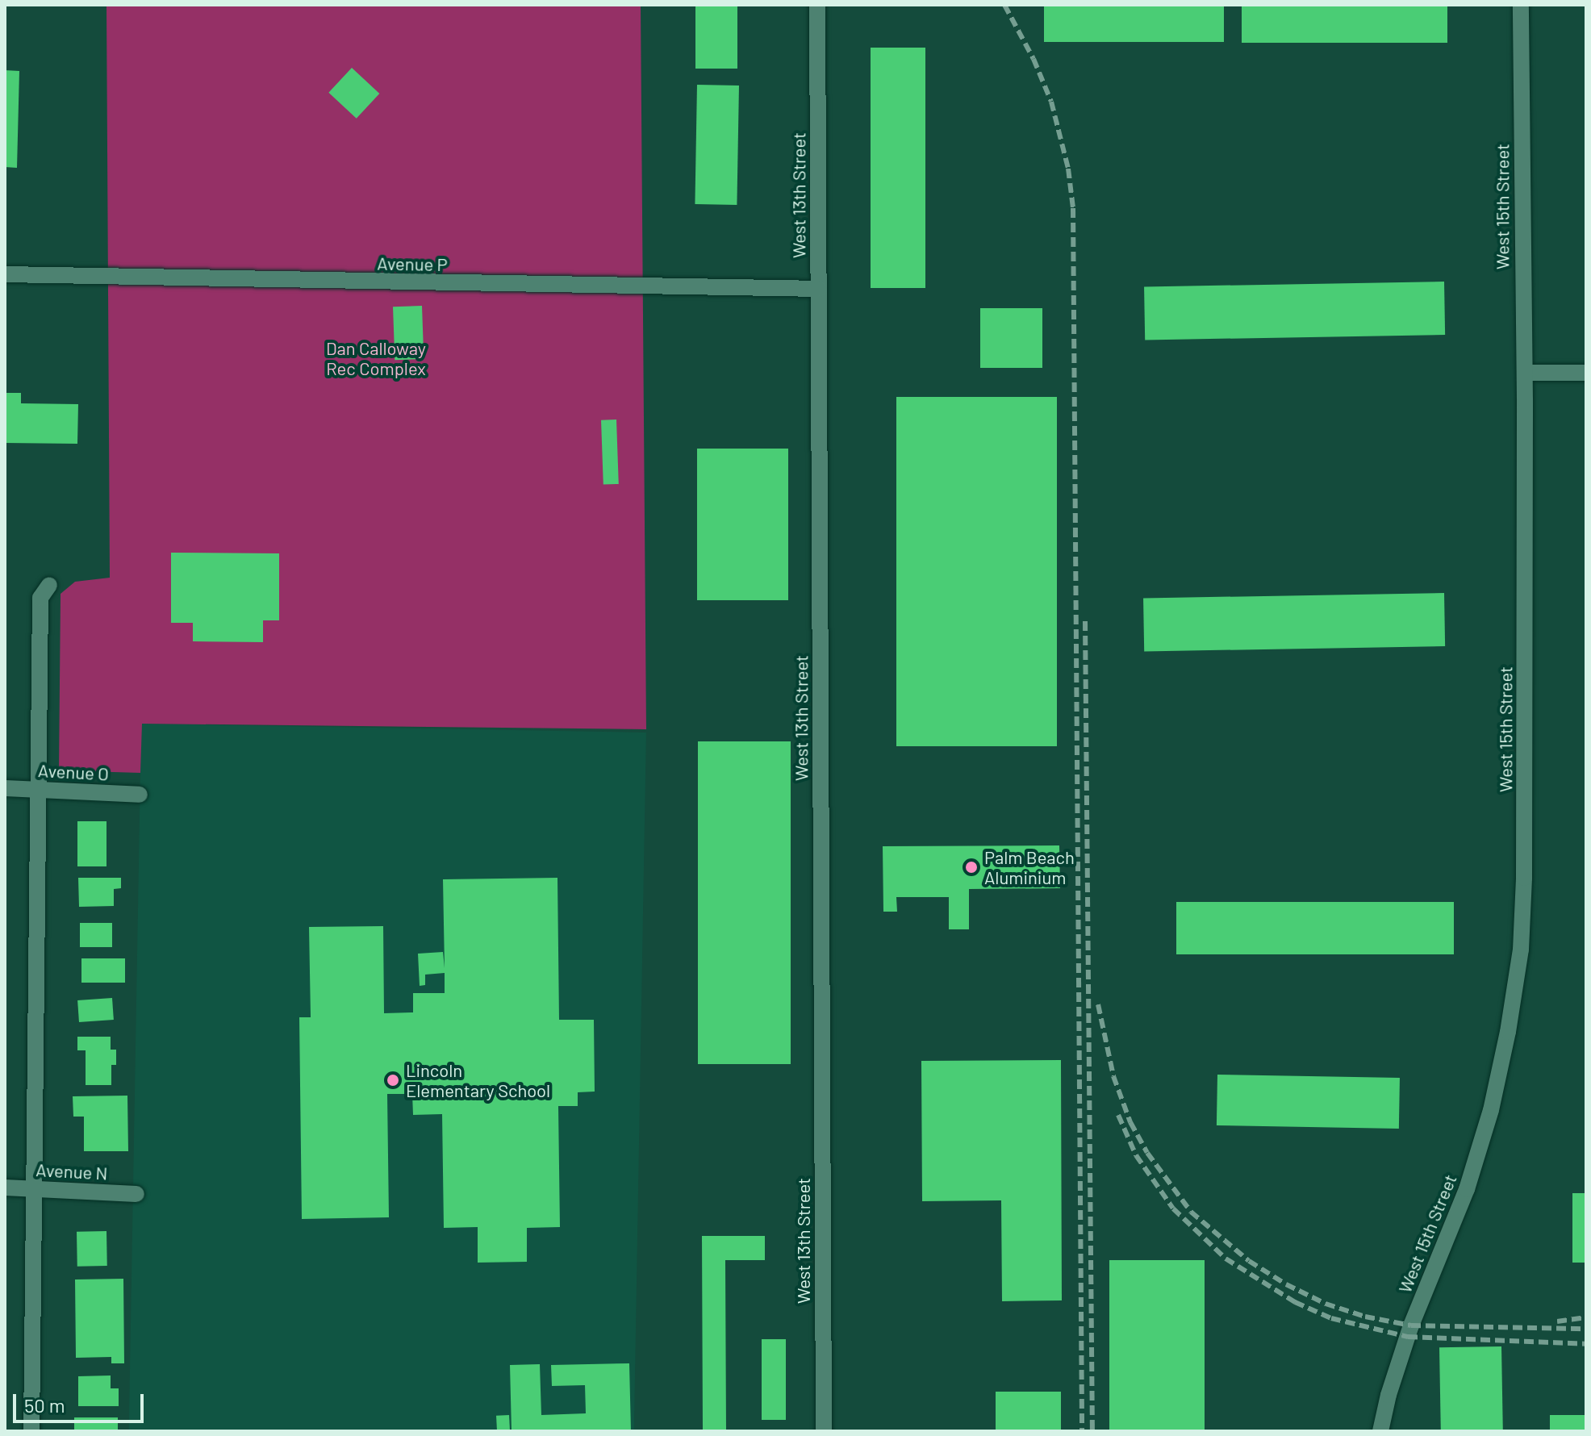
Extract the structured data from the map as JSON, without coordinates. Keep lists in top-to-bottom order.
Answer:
{
  "streets": {
    "street": [
      "West 13th Street",
      "West 15th Street",
      "Avenue P",
      "Avenue O",
      "Avenue N"
    ]
  },
  "crossings": [
    ["West 13th Street", "Avenue P"]
  ],
  "parks": ["Dan Calloway Rec Complex"],
  "places": ["Palm Beach Aluminium", "Lincoln Elementary School"],
  "scale_bar": "50 m"
}
